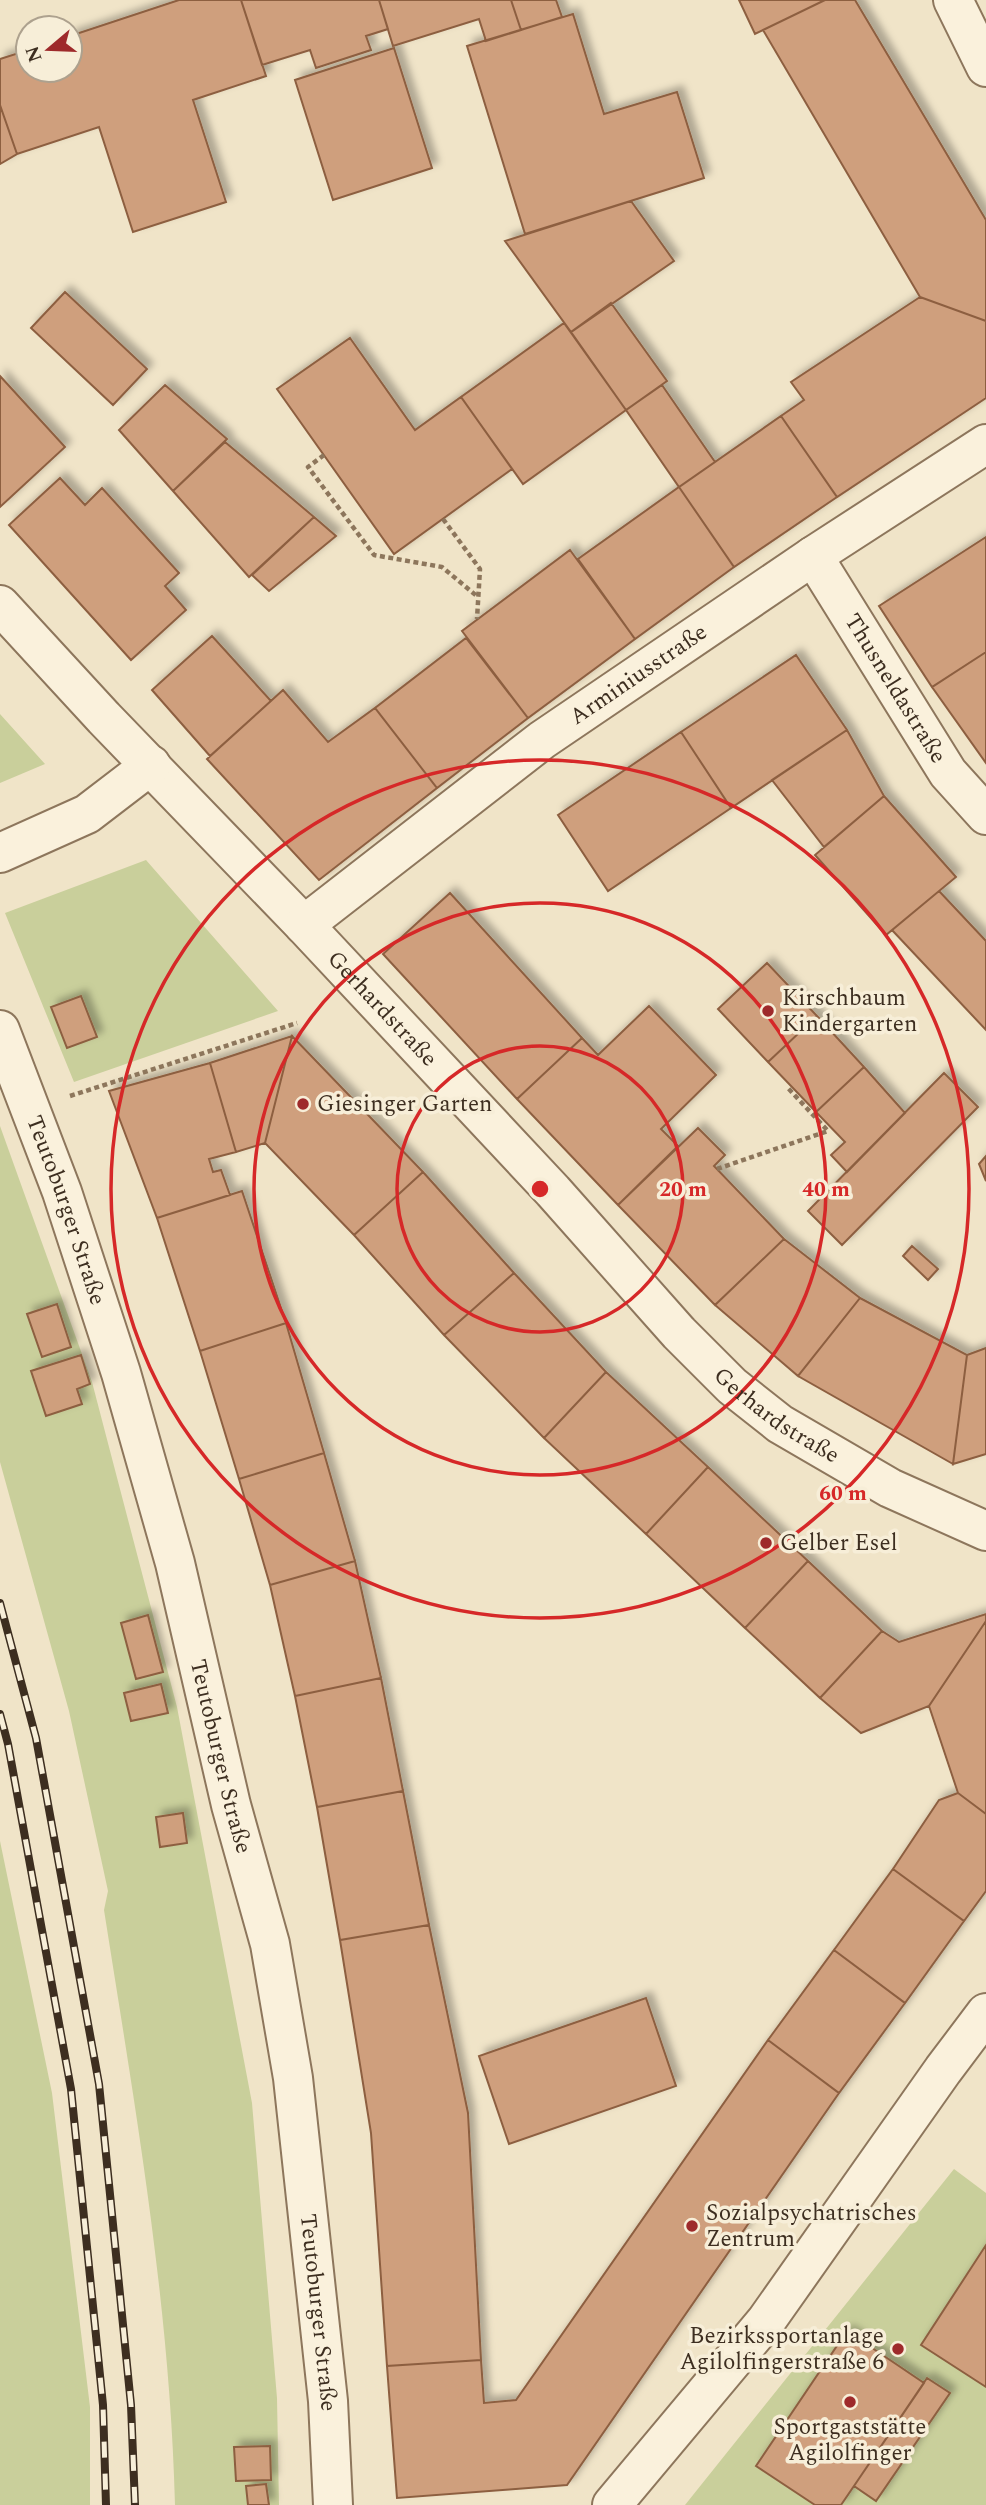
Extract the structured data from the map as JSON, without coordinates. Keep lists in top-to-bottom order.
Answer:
{
  "streets": {
    "street": [
      "Arminiusstraße",
      "Thusneldastraße",
      "Gerhardstraße",
      "Teutoburger Straße"
    ]
  },
  "crossings": [
    ["Arminiusstraße", "Thusneldastraße"],
    ["Arminiusstraße", "Gerhardstraße"]
  ],
  "places": [
    "Kirschbaum Kindergarten",
    "Giesinger Garten",
    "Gelber Esel",
    "Sozialpsychatrisches Zentrum",
    "Bezirkssportanlage Agilolfingerstraße 6",
    "Sportgaststätte Agilolfinger"
  ],
  "north": "left",
  "rings": ["20 m", "40 m", "60 m"]
}
